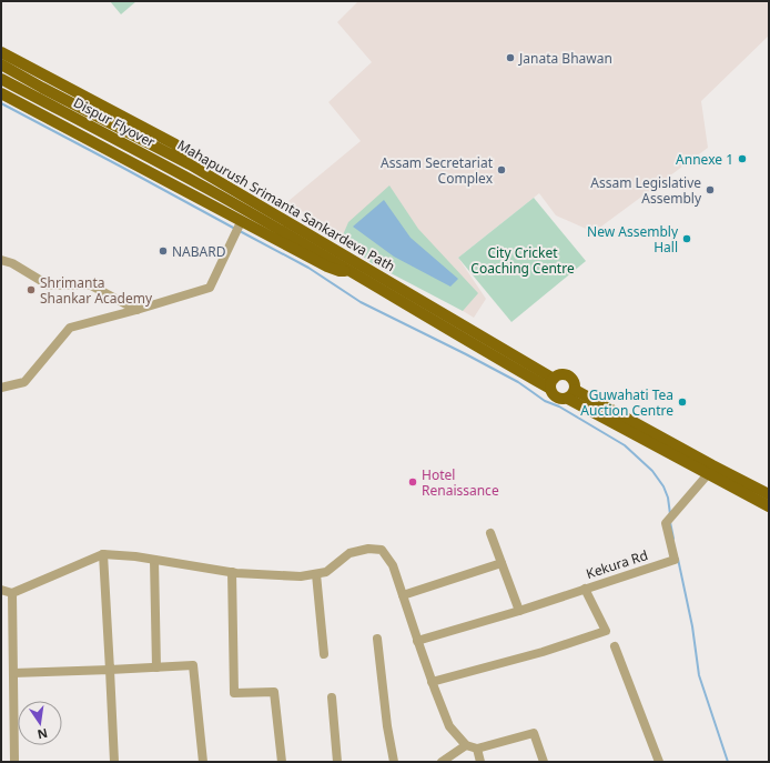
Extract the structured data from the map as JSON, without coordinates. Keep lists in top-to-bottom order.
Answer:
{
  "streets": {
    "main road": ["Dispur Flyover", "Mahapurush Srimanta Sankardeva Path"],
    "street": ["Kekura Rd"]
  },
  "crossings": [
    ["Dispur Flyover", "Mahapurush Srimanta Sankardeva Path"]
  ],
  "parks": ["City Cricket Coaching Centre"],
  "places": [
    "Janata Bhawan",
    "Annexe 1",
    "Assam Secretariat Complex",
    "Assam Legislative Assembly",
    "New Assembly Hall",
    "NABARD",
    "Shrimanta Shankar Academy",
    "Guwahati Tea Auction Centre",
    "Hotel Renaissance"
  ],
  "north": "bottom"
}
